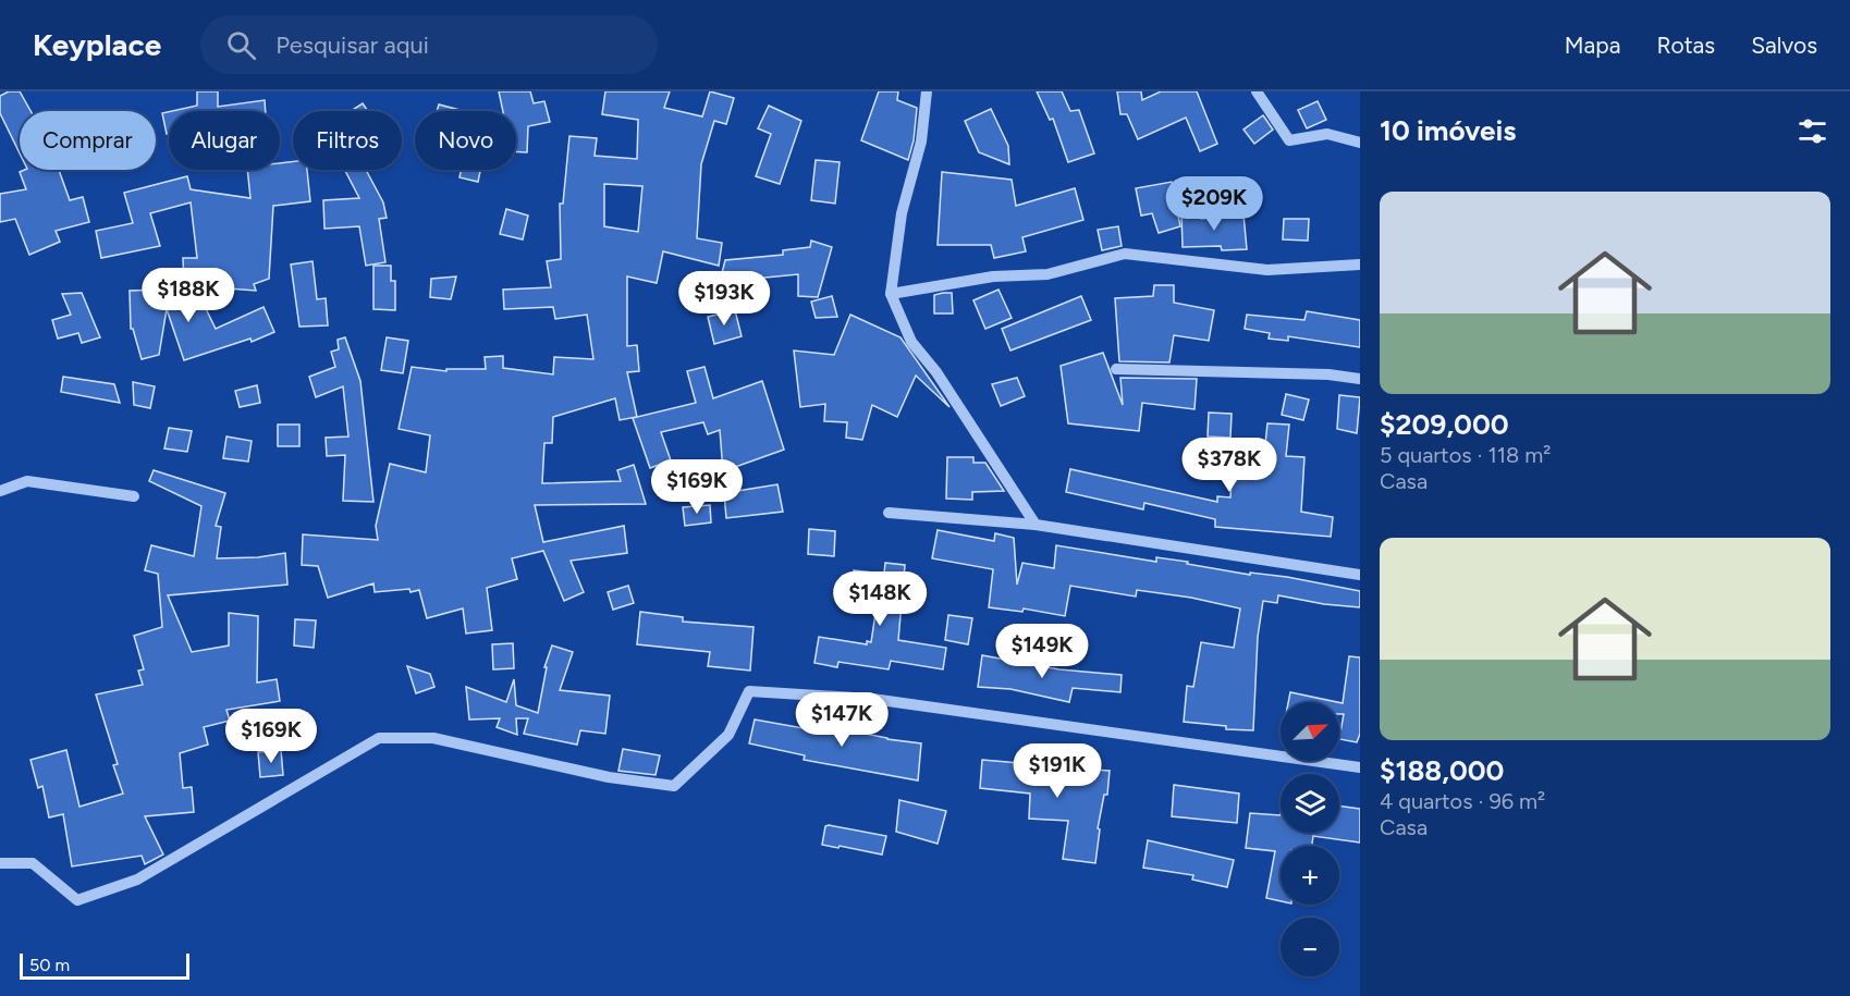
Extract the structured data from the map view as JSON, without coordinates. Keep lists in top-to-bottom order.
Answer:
{
  "scale_bar": "50 m",
  "north": "top right",
  "page": {
    "header": "Keyplace",
    "search": "Pesquisar aqui",
    "nav": ["Mapa", "Rotas", "Salvos"],
    "heading": "10 imóveis",
    "chip": [
      "Comprar",
      "Alugar",
      "Filtros",
      "Novo"
    ],
    "list": [
      {
        "name": "$209,000",
        "note": "5 quartos · 118 m² · Casa"
      },
      {
        "name": "$188,000",
        "note": "4 quartos · 96 m² · Casa"
      }
    ],
    "price": [
      "$209K",
      "$188K",
      "$193K",
      "$378K",
      "$169K",
      "$148K",
      "$149K",
      "$147K",
      "$169K",
      "$191K"
    ],
    "map_buttons": ["+", "−"],
    "scale": "50 m"
  }
}
